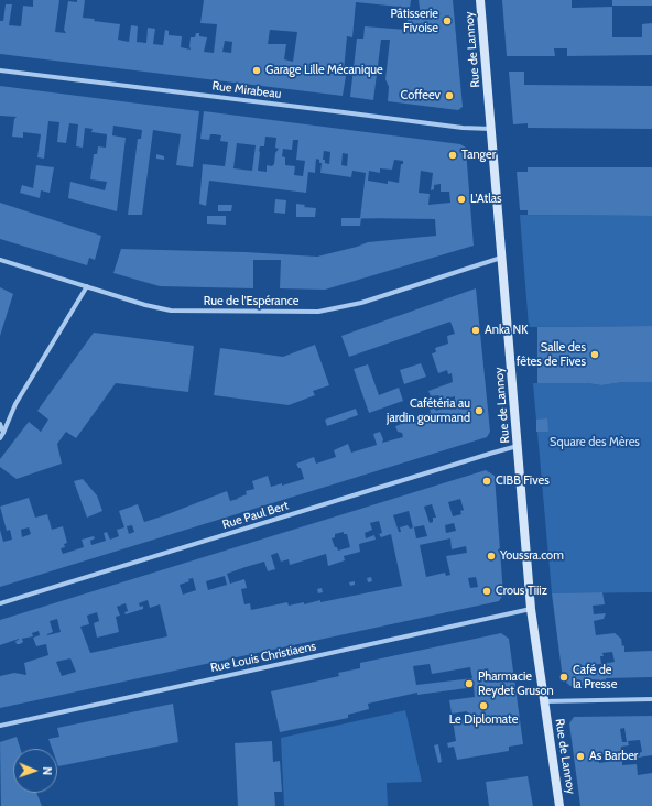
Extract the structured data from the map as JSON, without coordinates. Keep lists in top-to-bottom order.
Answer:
{
  "streets": {
    "street": [
      "Rue de Lannoy",
      "Rue Mirabeau",
      "Rue de l'Espérance",
      "Rue Paul Bert",
      "Rue Louis Christiaens"
    ]
  },
  "crossings": [
    ["Rue de Lannoy", "Rue Mirabeau"],
    ["Rue de Lannoy", "Rue de l'Espérance"],
    ["Rue de Lannoy", "Rue Paul Bert"],
    ["Rue de Lannoy", "Rue Louis Christiaens"]
  ],
  "parks": ["Square des Mères"],
  "places": [
    "Pâtisserie Fivoise",
    "Garage Lille Mécanique",
    "Coffeev",
    "Tanger",
    "L'Atlas",
    "Anka NK",
    "Salle des fêtes de Fives",
    "Cafétéria au jardin gourmand",
    "CIBB Fives",
    "Youssra.com",
    "Crous Tiiiz",
    "Café de la Presse",
    "Pharmacie Reydet Gruson",
    "Le Diplomate",
    "As Barber"
  ],
  "north": "right"
}
